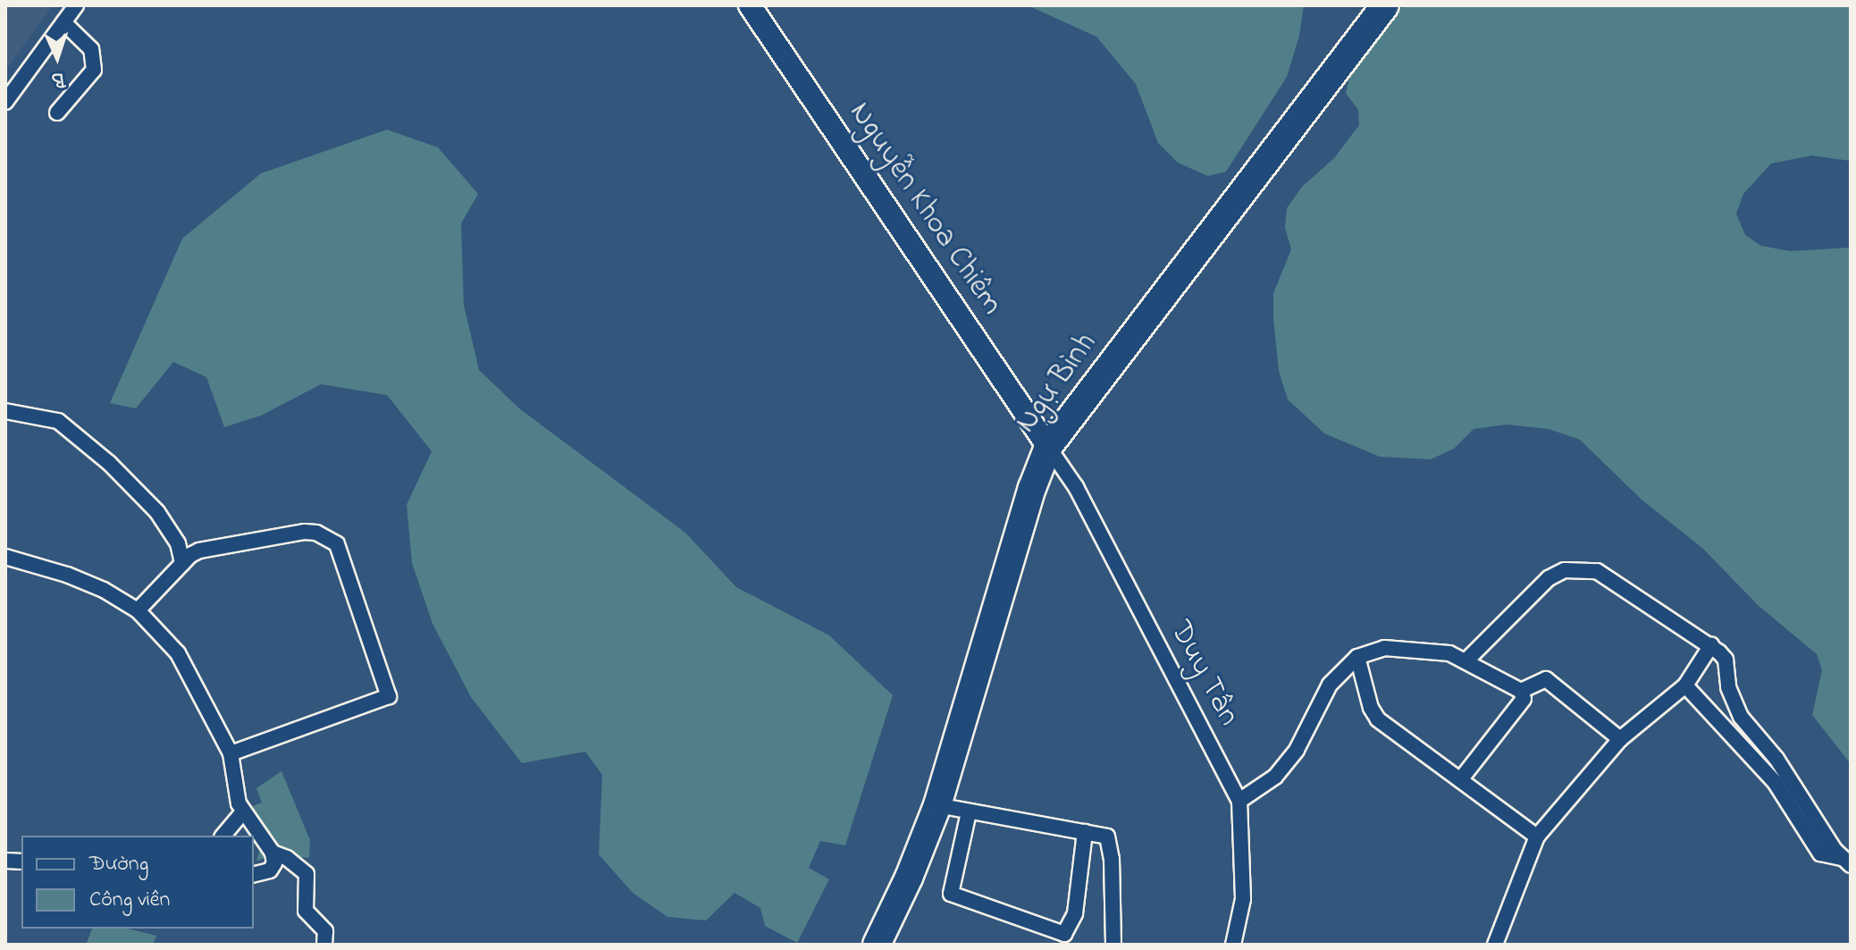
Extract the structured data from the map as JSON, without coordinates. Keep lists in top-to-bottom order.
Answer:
{
  "streets": {
    "highway": ["Ngự Bình"],
    "street": ["Nguyễn Khoa Chiêm", "Duy Tân"]
  },
  "crossings": [
    ["Nguyễn Khoa Chiêm", "Ngự Bình"],
    ["Nguyễn Khoa Chiêm", "Duy Tân"],
    ["Ngự Bình", "Duy Tân"]
  ],
  "legend": ["Đường", "Công viên"],
  "north": "bottom"
}
